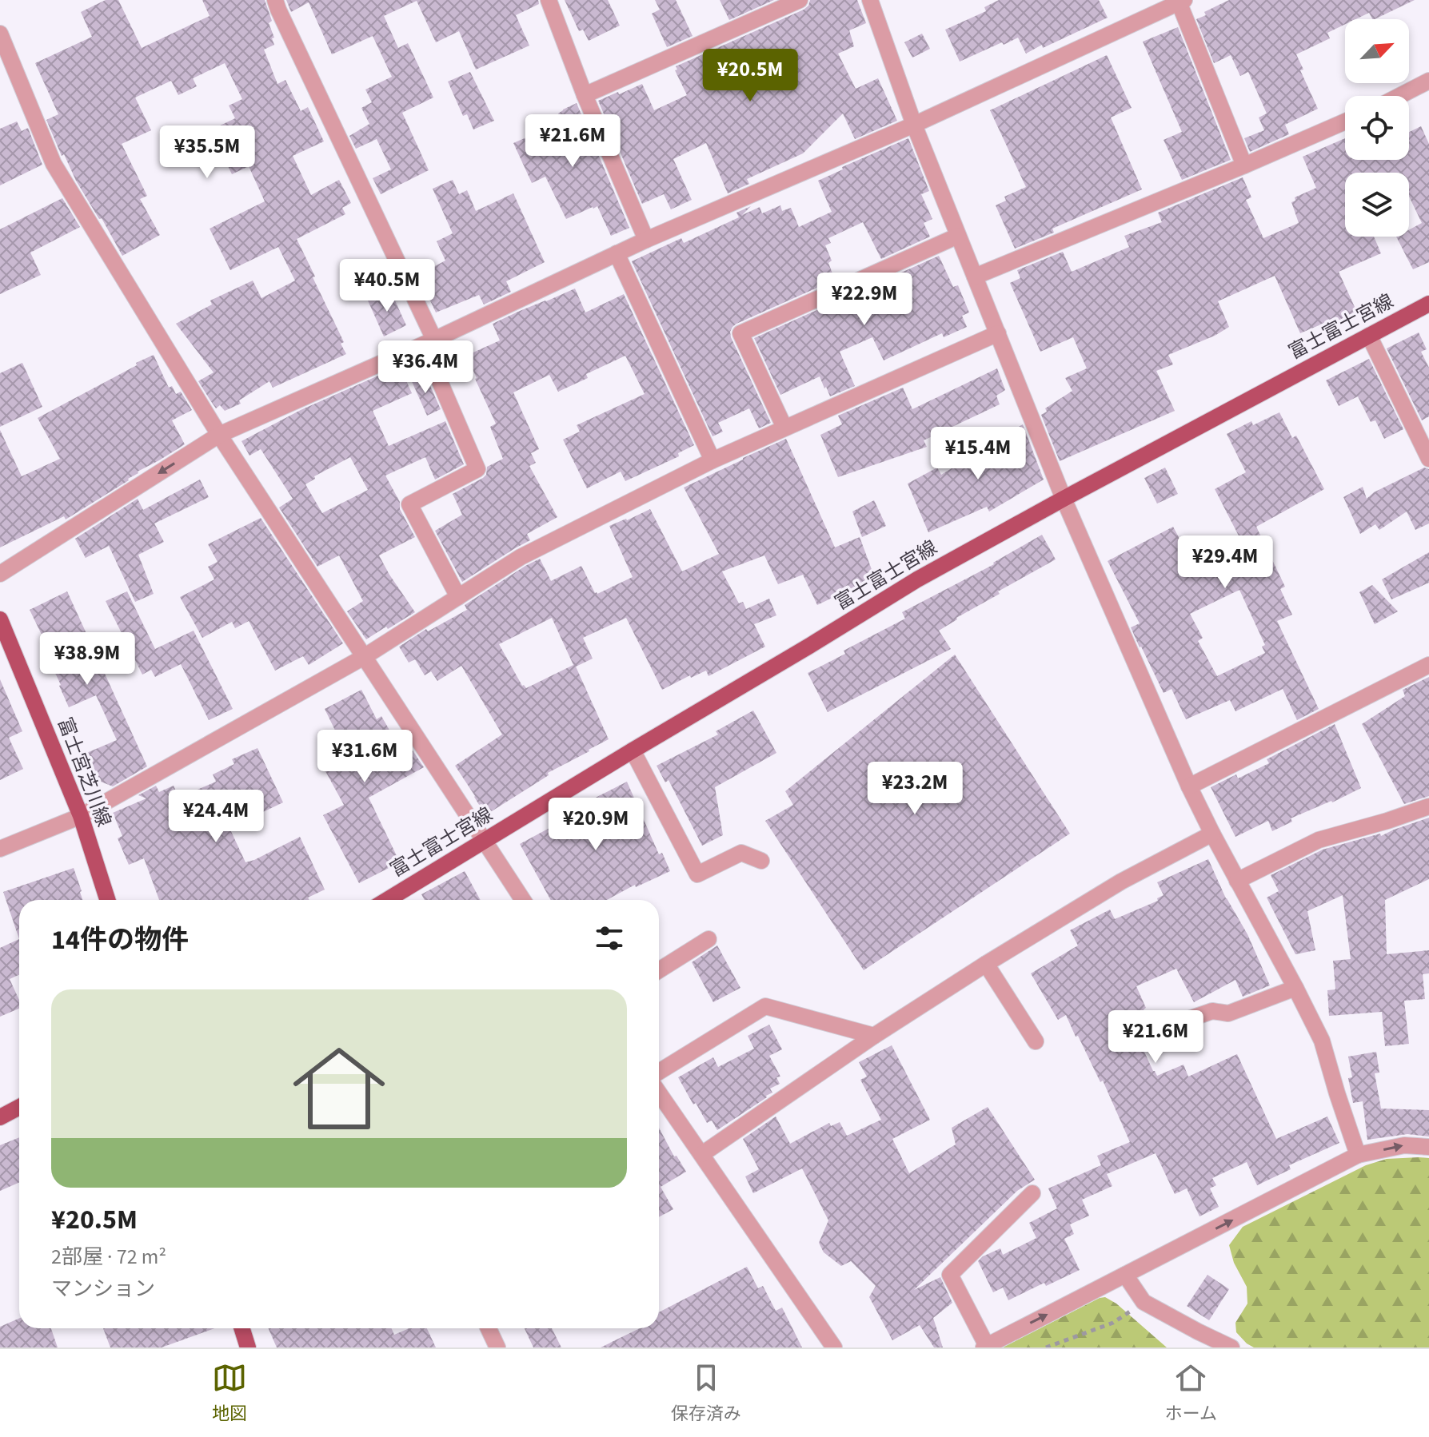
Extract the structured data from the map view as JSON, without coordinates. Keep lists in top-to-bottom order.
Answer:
{
  "streets": {
    "main road": ["富士富士宮線", "富士宮芝川線"]
  },
  "north": "top right",
  "page": {
    "price": [
      "¥20.5M",
      "¥21.6M",
      "¥35.5M",
      "¥40.5M",
      "¥22.9M",
      "¥36.4M",
      "¥15.4M",
      "¥29.4M",
      "¥38.9M",
      "¥31.6M",
      "¥23.2M",
      "¥24.4M",
      "¥20.9M",
      "¥21.6M"
    ],
    "heading": "14件の物件",
    "list": [
      {
        "name": "¥20.5M",
        "note": "2部屋 · 72 m² · マンション"
      }
    ],
    "tabs": ["地図", "保存済み", "ホーム"]
  }
}
